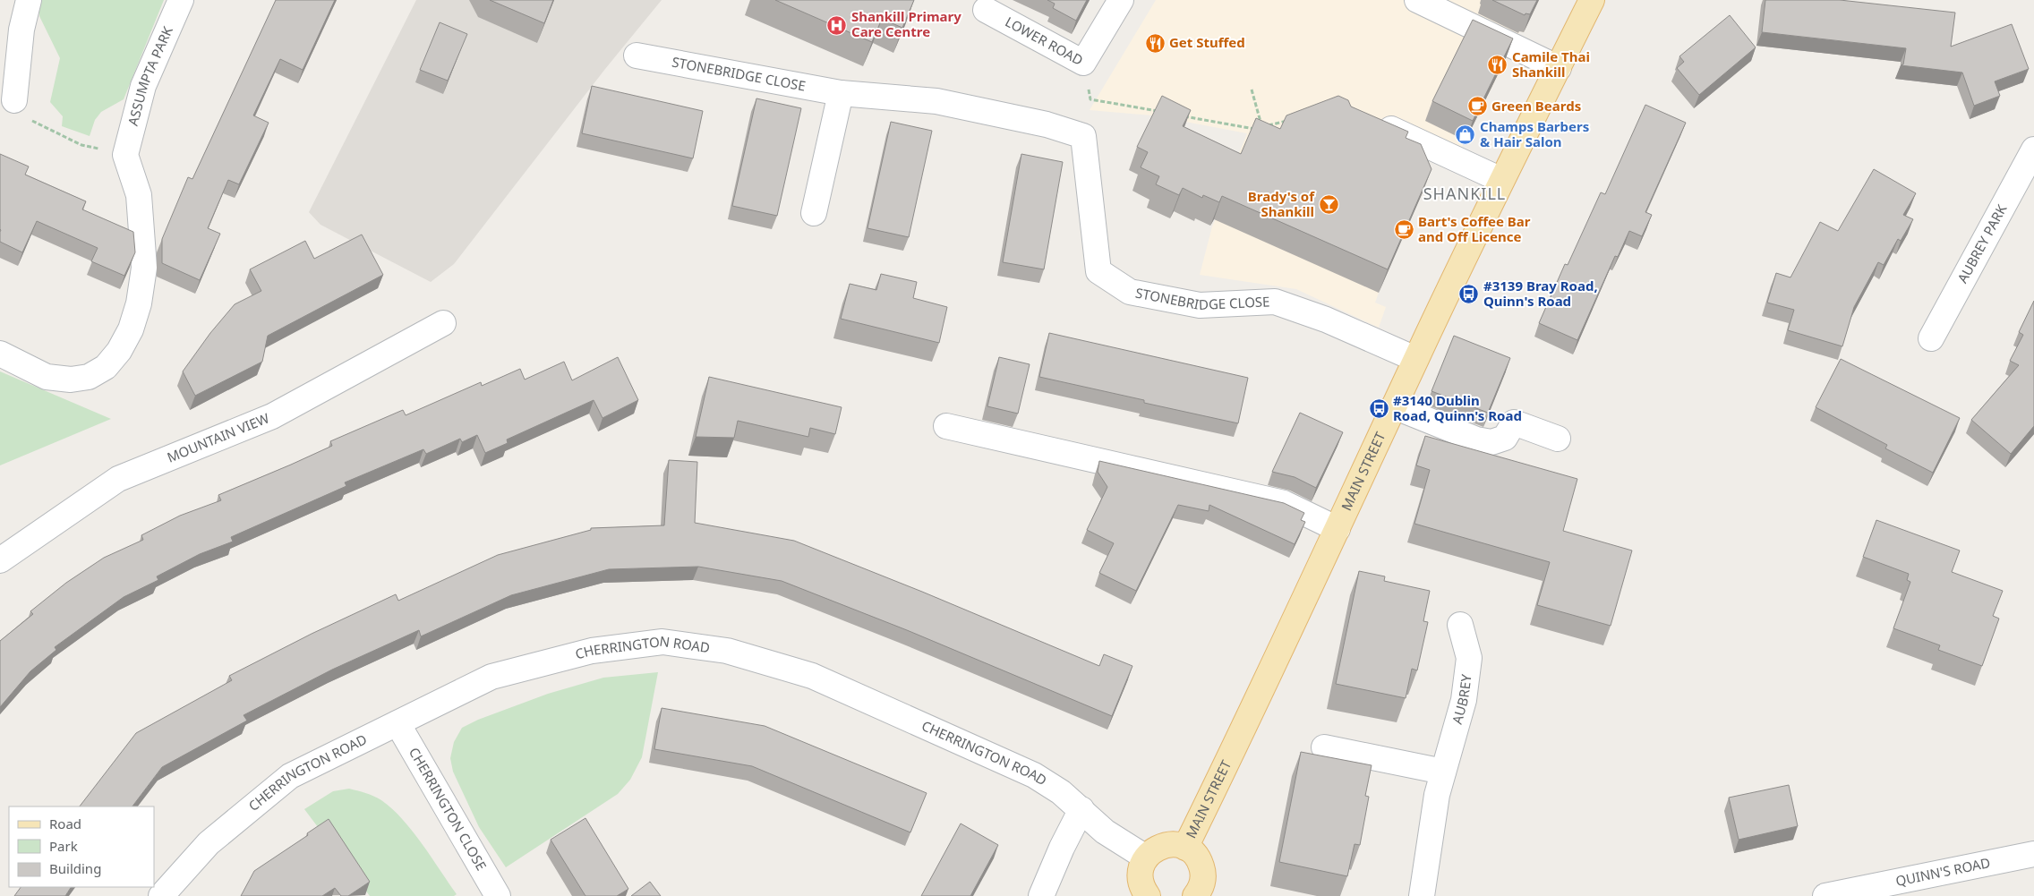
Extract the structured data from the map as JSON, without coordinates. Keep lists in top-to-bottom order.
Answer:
{
  "streets": {
    "main road": ["MAIN STREET"],
    "street": [
      "LOWER ROAD",
      "STONEBRIDGE CLOSE",
      "ASSUMPTA PARK",
      "AUBREY PARK",
      "MOUNTAIN VIEW",
      "CHERRINGTON ROAD",
      "AUBREY",
      "CHERRINGTON CLOSE",
      "QUINN'S ROAD"
    ]
  },
  "crossings": [
    ["STONEBRIDGE CLOSE", "MAIN STREET"],
    ["CHERRINGTON ROAD", "CHERRINGTON CLOSE"]
  ],
  "districts": ["SHANKILL"],
  "places": {
    "hospital": ["Shankill Primary Care Centre"],
    "restaurant": ["Get Stuffed", "Camile Thai Shankill"],
    "cafe": ["Green Beards", "Bart's Coffee Bar and Off Licence"],
    "shop": ["Champs Barbers & Hair Salon"],
    "bar": ["Brady's of Shankill"],
    "bus stop": ["#3139 Bray Road, Quinn's Road", "#3140 Dublin Road, Quinn's Road"]
  },
  "legend": ["Road", "Park", "Building"]
}
